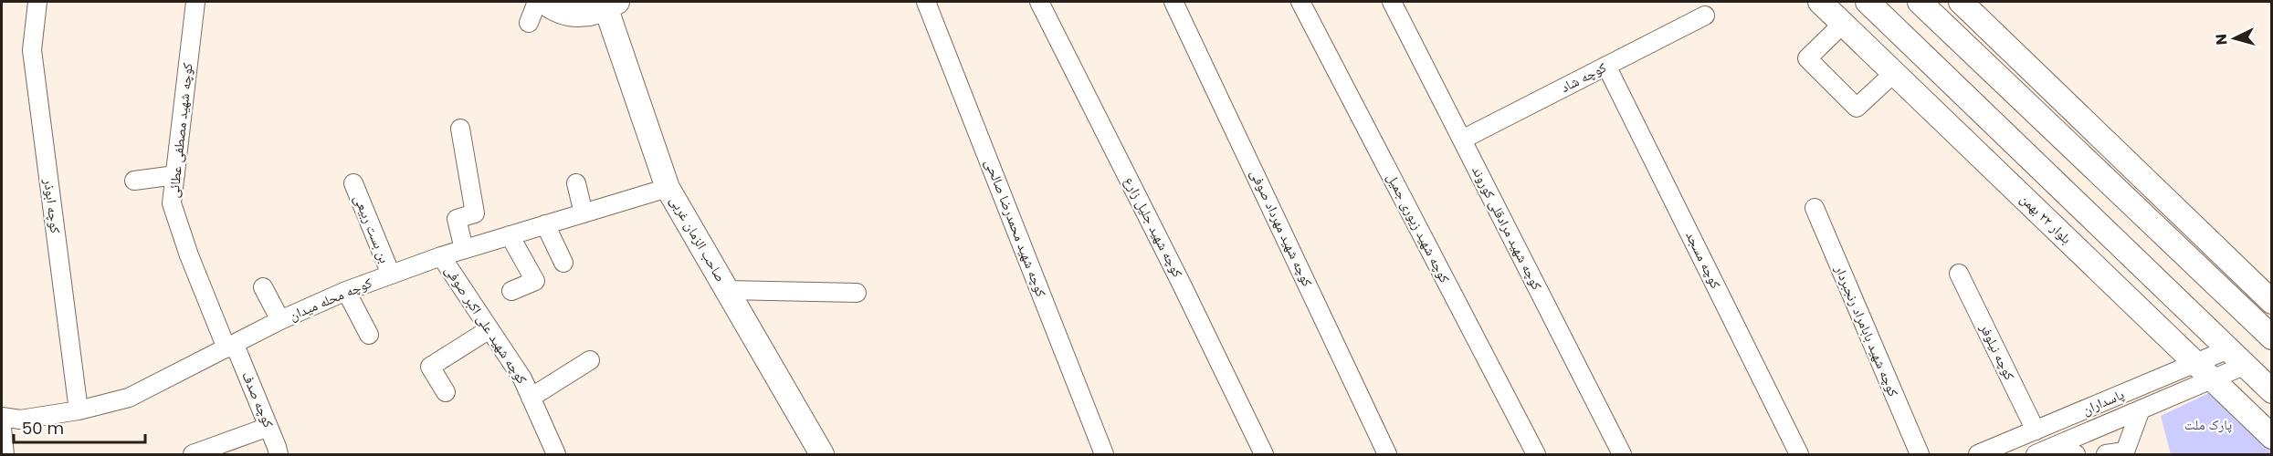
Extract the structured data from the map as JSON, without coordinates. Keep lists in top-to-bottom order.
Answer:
{
  "streets": {
    "main road": ["بلوار ۲۲ بهمن", "صاحب الزمان غربی"],
    "street": [
      "کوچه شاد",
      "کوچه شهید مصطفی عطائی",
      "کوچه ابوذر",
      "کوچه شهید جلیل زارع",
      "کوچه شهید محمدرضا صالحی",
      "کوچه شهید مهرداد صوفی",
      "کوچه شهید زیوری جمیل",
      "کوچه شهید مرادقلی کوروند",
      "بن بست ربیعی",
      "کوچه مسجد",
      "کوچه محله میدان",
      "کوچه شهید علی اکبر صوفی",
      "کوچه شهید بابامراد رنجبردار",
      "کوچه نیلوفر",
      "کوچه صدف",
      "پاسداران"
    ]
  },
  "crossings": [
    ["کوچه شاد", "کوچه شهید مرادقلی کوروند"],
    ["کوچه شاد", "کوچه مسجد"],
    ["کوچه شهید مصطفی عطائی", "کوچه محله میدان"],
    ["کوچه شهید مصطفی عطائی", "کوچه صدف"],
    ["کوچه ابوذر", "کوچه محله میدان"],
    ["بلوار ۲۲ بهمن", "پاسداران"],
    ["بن بست ربیعی", "کوچه محله میدان"],
    ["صاحب الزمان غربی", "کوچه محله میدان"],
    ["کوچه محله میدان", "کوچه شهید علی اکبر صوفی"],
    ["کوچه محله میدان", "کوچه صدف"],
    ["کوچه نیلوفر", "پاسداران"]
  ],
  "parks": ["پارک ملت"],
  "scale_bar": "50 m",
  "north": "left"
}
